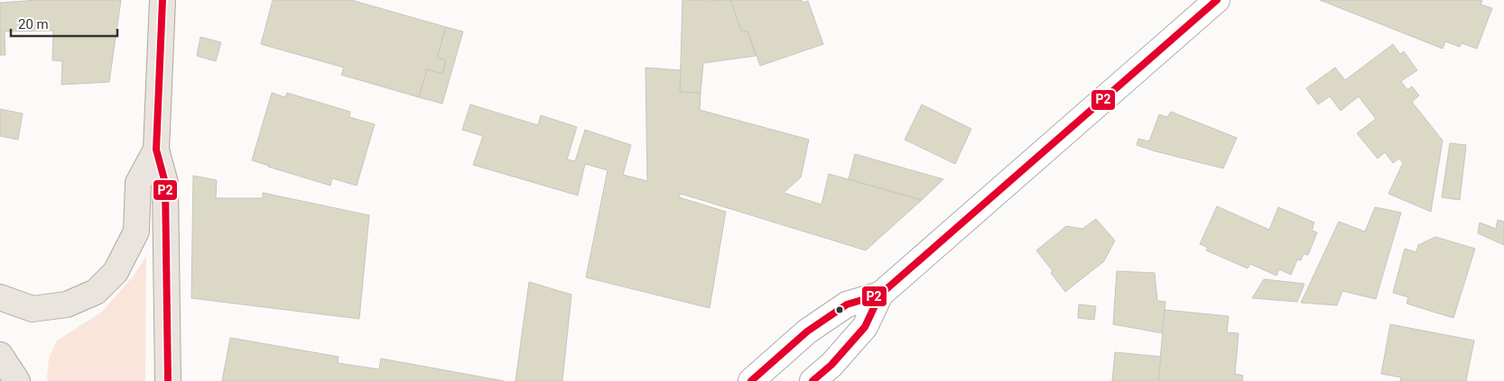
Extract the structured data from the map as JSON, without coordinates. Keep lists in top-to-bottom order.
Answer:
{
  "lines": ["transit line P2"],
  "scale_bar": "20 m"
}
